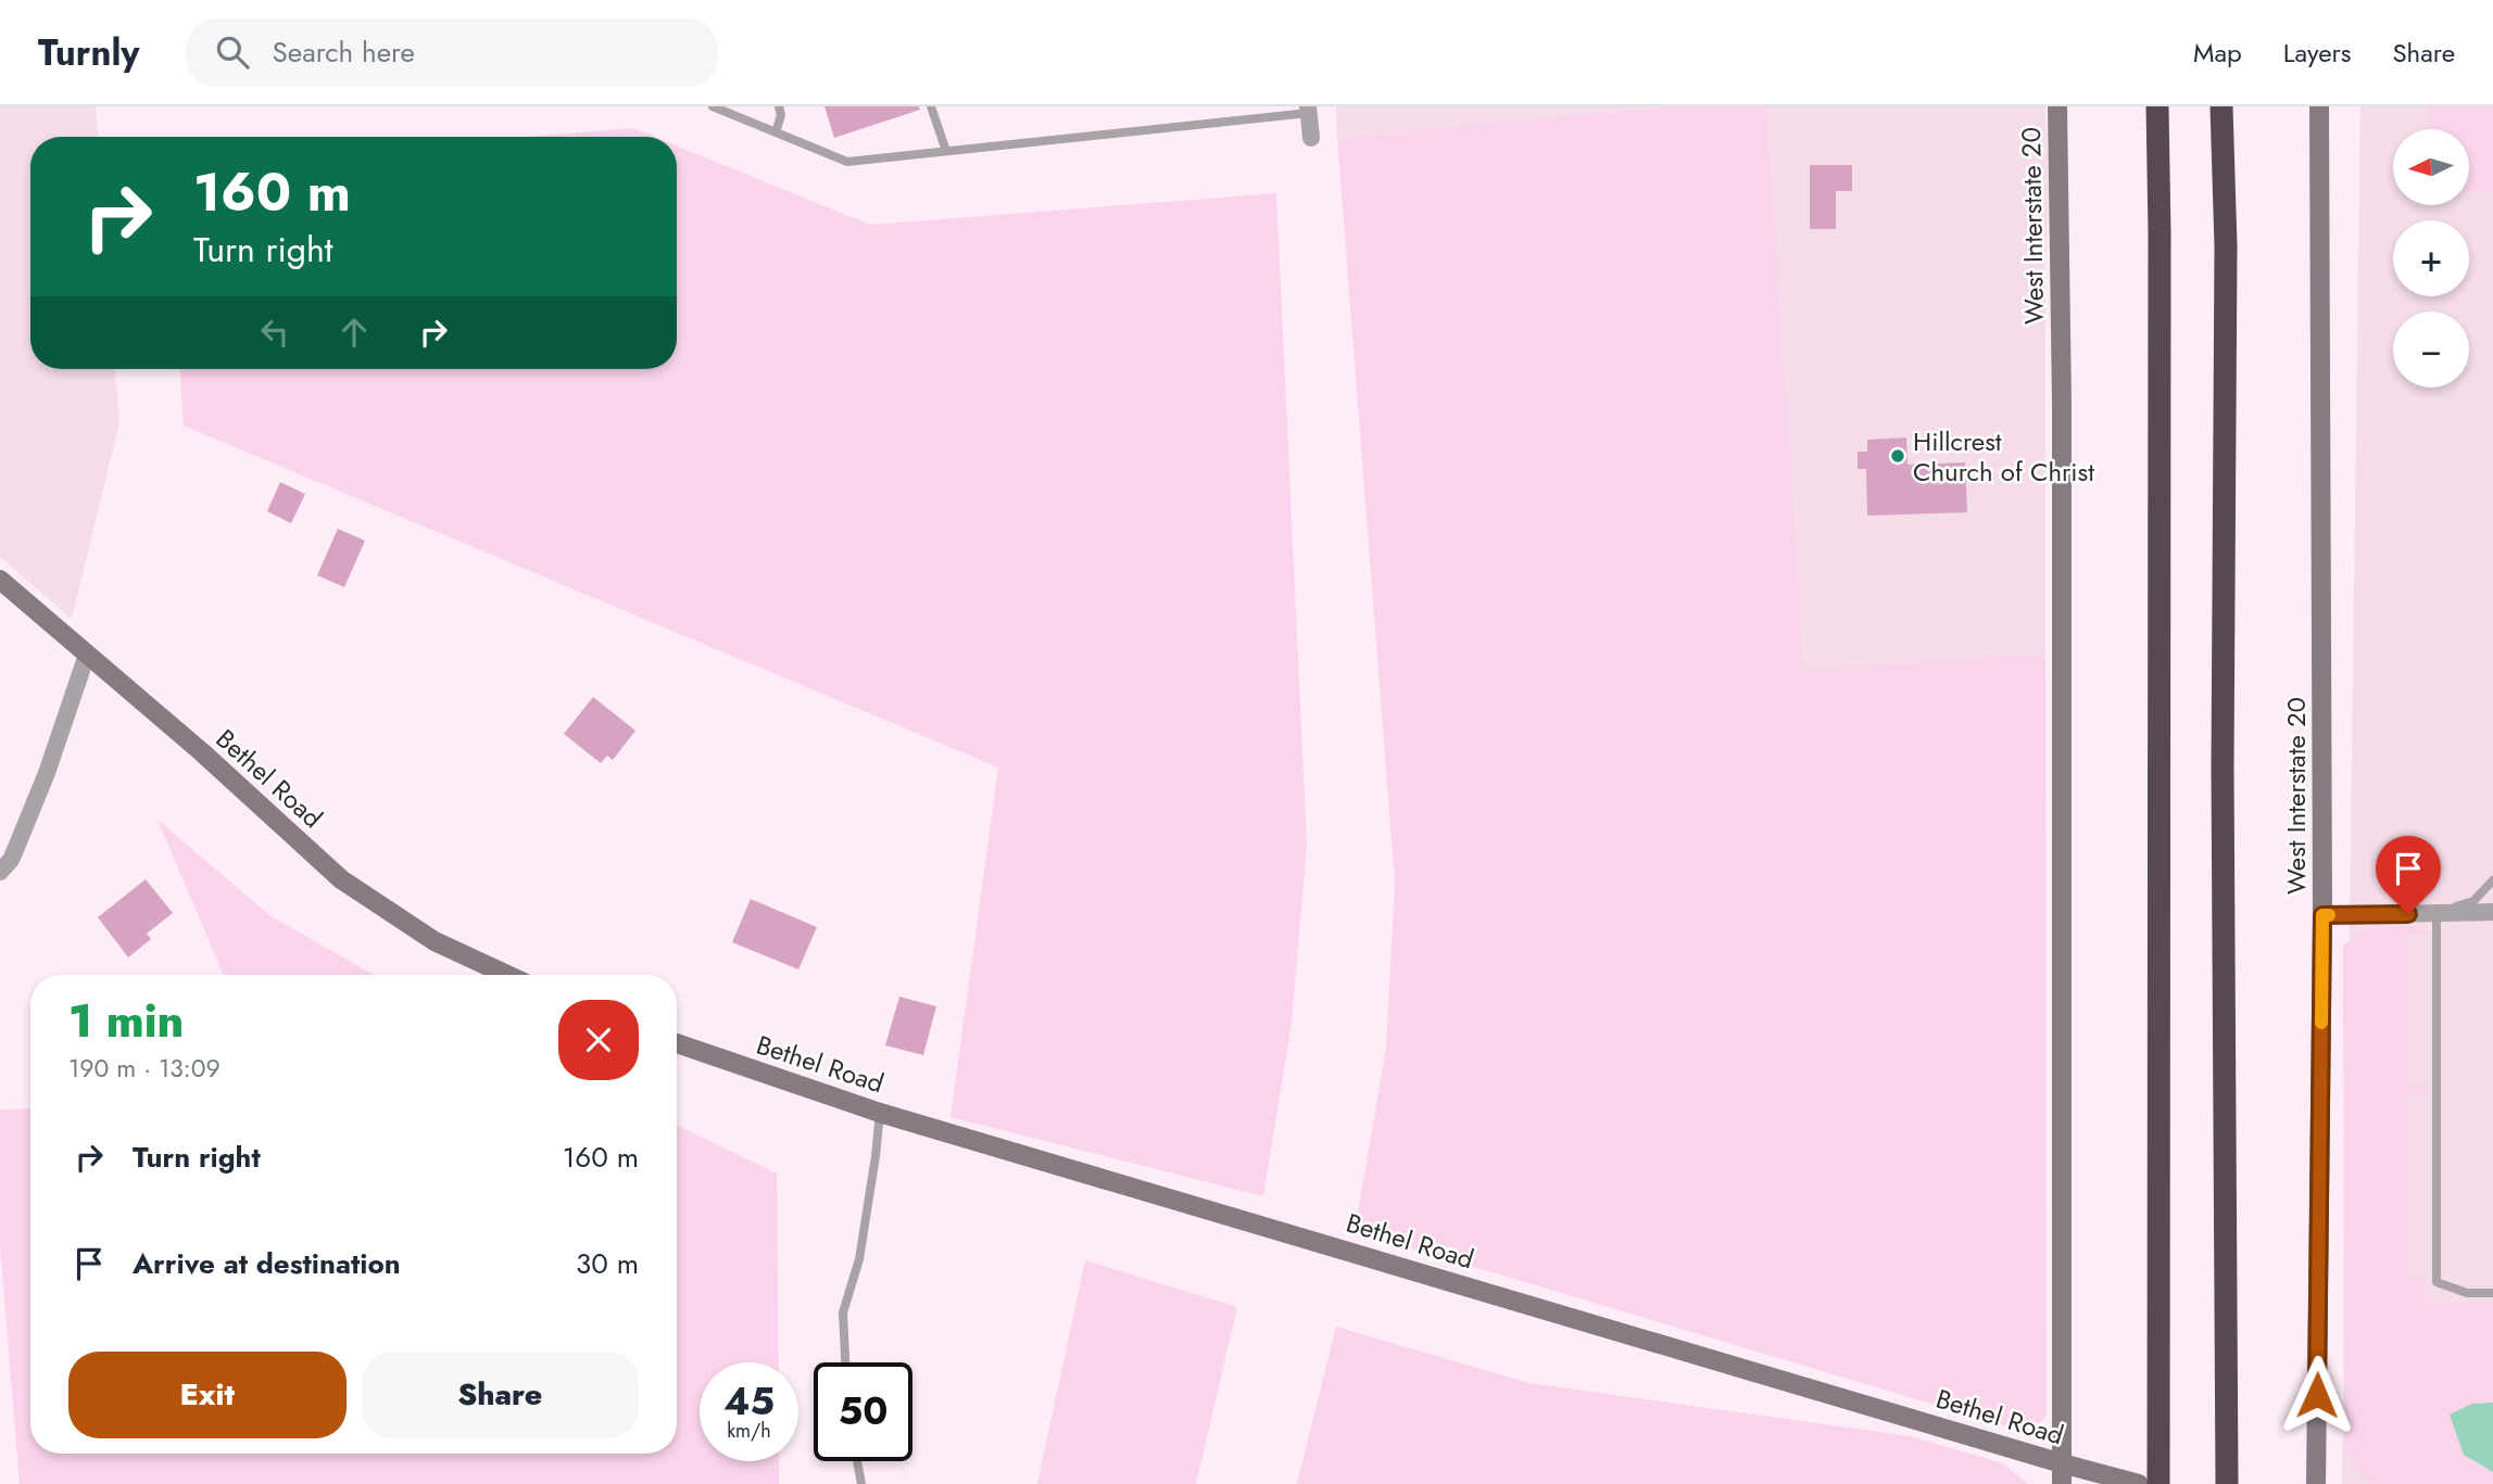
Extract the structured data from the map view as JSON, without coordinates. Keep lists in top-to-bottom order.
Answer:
{
  "streets": {
    "main road": ["West Interstate 20", "Bethel Road"]
  },
  "crossings": [
    ["West Interstate 20", "Bethel Road"]
  ],
  "places": ["Hillcrest Church of Christ"],
  "north": "left",
  "page": {
    "header": "Turnly",
    "search": "Search here",
    "nav": ["Map", "Layers", "Share"],
    "map_buttons": ["+", "−"],
    "turn": ["160 m", "Turn right"],
    "heading": ["1 min", "190 m · 13:09"],
    "list": [
      {
        "name": "Turn right",
        "value": "160 m"
      },
      {
        "name": "Arrive at destination",
        "value": "30 m"
      }
    ],
    "buttons": ["Exit", "Share"],
    "speed": "45 km/h",
    "limit": "50"
  }
}
